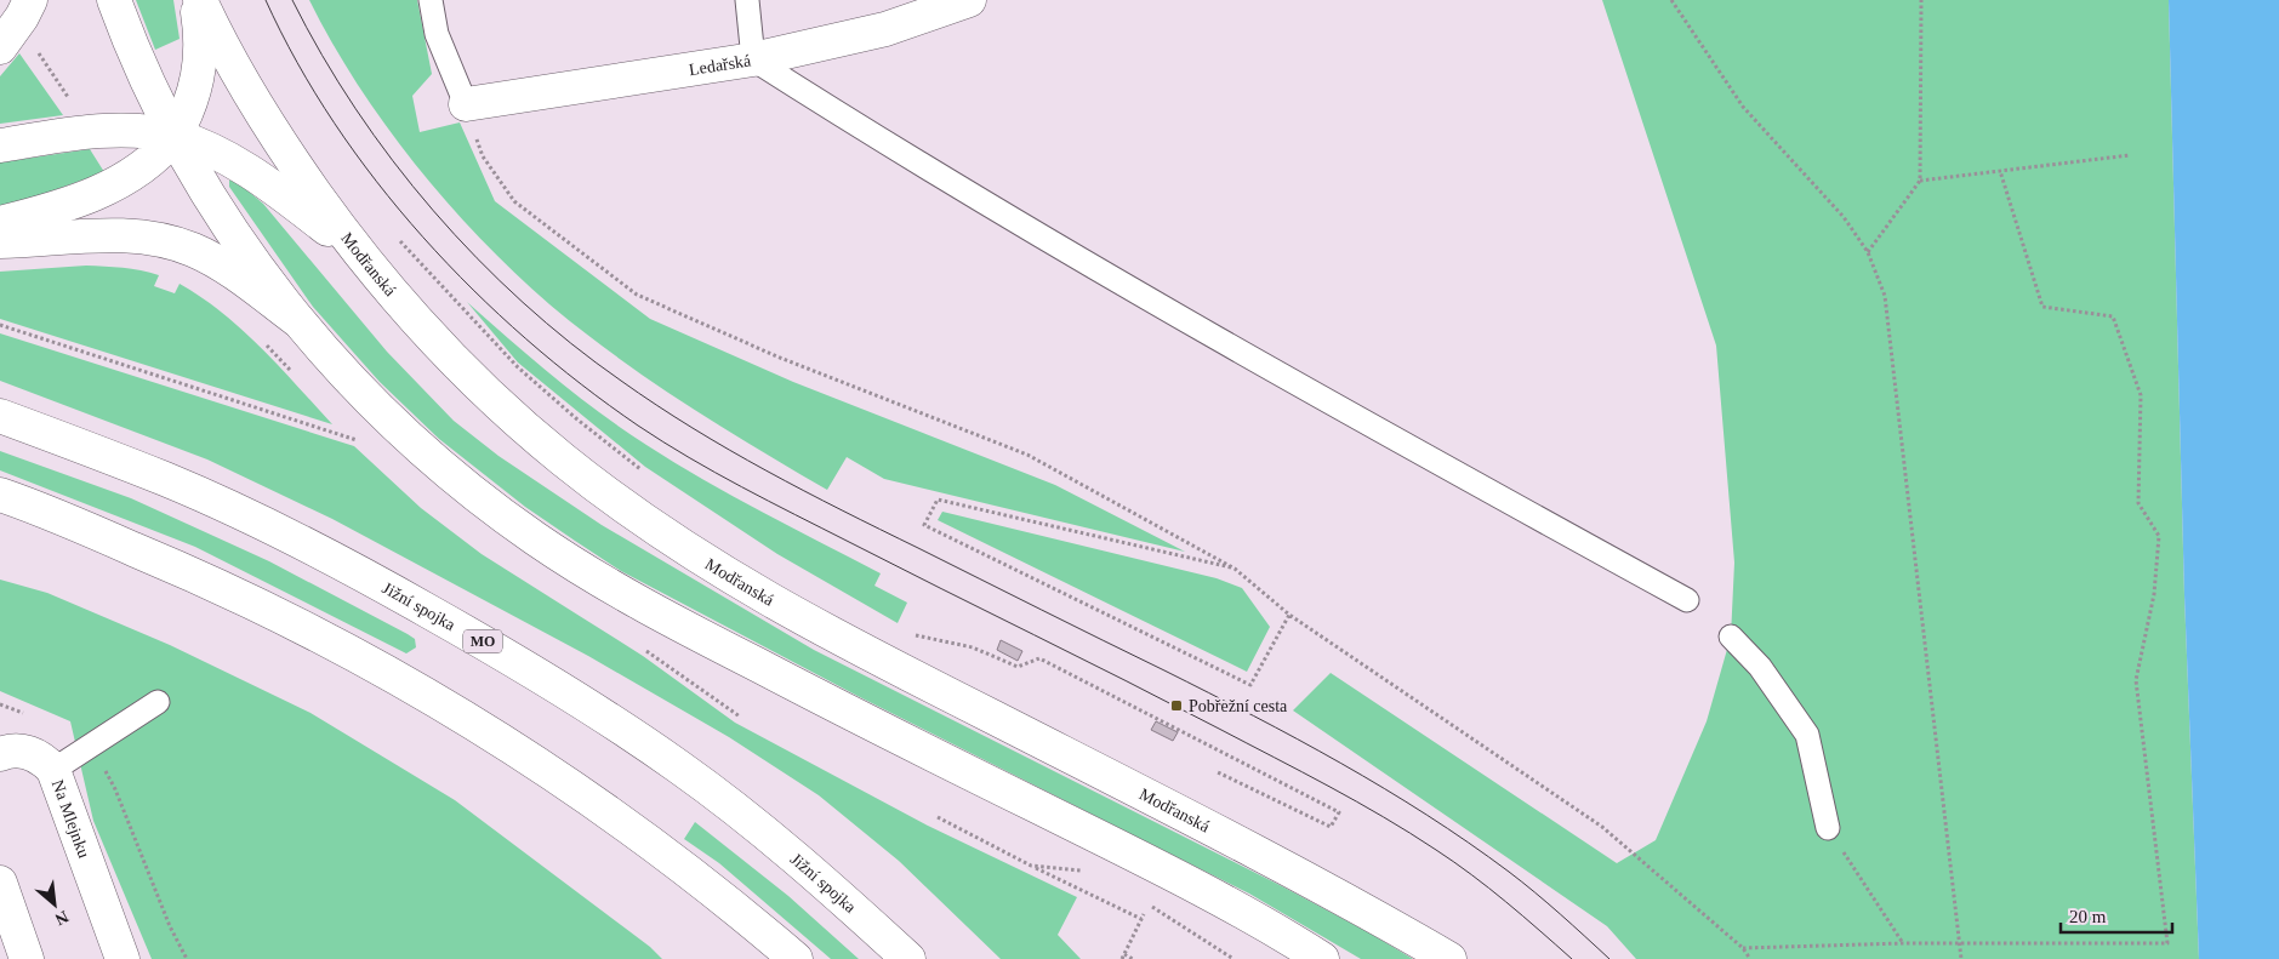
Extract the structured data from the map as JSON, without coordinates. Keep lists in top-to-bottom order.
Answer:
{
  "streets": {
    "main road": [
      "Ledařská",
      "Modřanská",
      "Jižní spojka",
      "MO",
      "Na Mlejnku"
    ]
  },
  "places": {
    "transit": ["Pobřežní cesta"]
  },
  "scale_bar": "20 m",
  "north": "bottom right"
}
